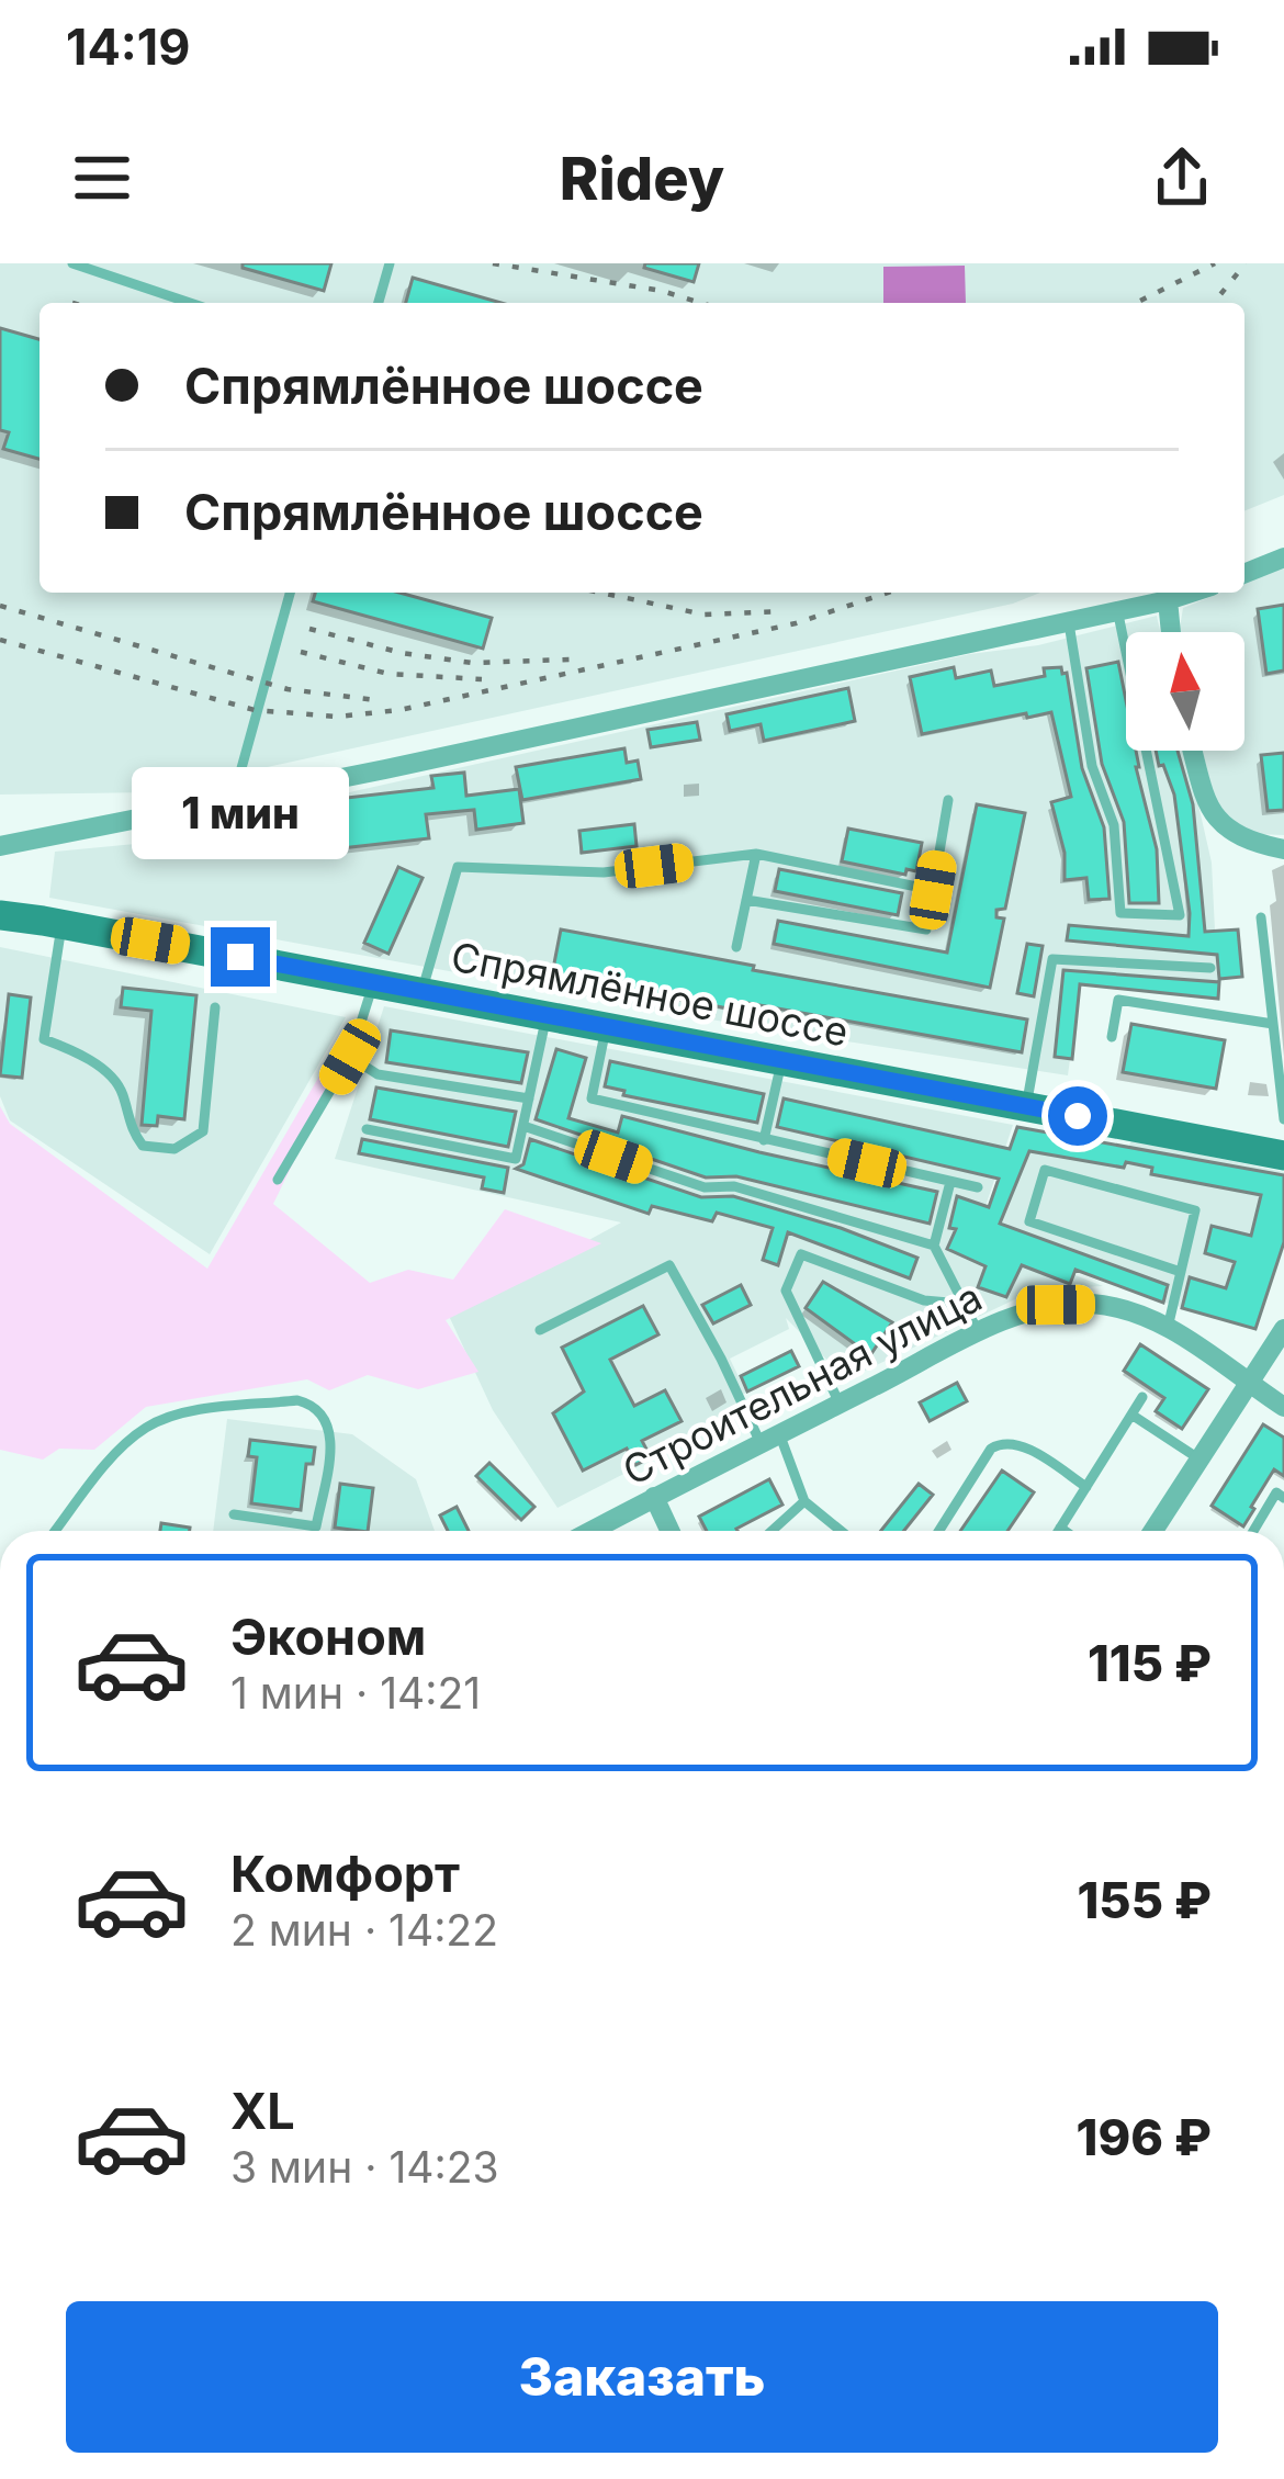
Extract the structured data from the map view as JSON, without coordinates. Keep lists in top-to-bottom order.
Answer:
{
  "streets": {
    "main road": ["Спрямлённое шоссе"],
    "street": ["Строительная улица"]
  },
  "north": "top",
  "page": {
    "status": "14:19",
    "header": "Ridey",
    "banner": ["Спрямлённое шоссе", "Спрямлённое шоссе"],
    "bubble": "1 мин",
    "list": [
      {
        "name": "Эконом",
        "note": "1 мин · 14:21",
        "value": "115 ₽"
      },
      {
        "name": "Комфорт",
        "note": "2 мин · 14:22",
        "value": "155 ₽"
      },
      {
        "name": "XL",
        "note": "3 мин · 14:23",
        "value": "196 ₽"
      }
    ],
    "buttons": "Заказать"
  }
}
